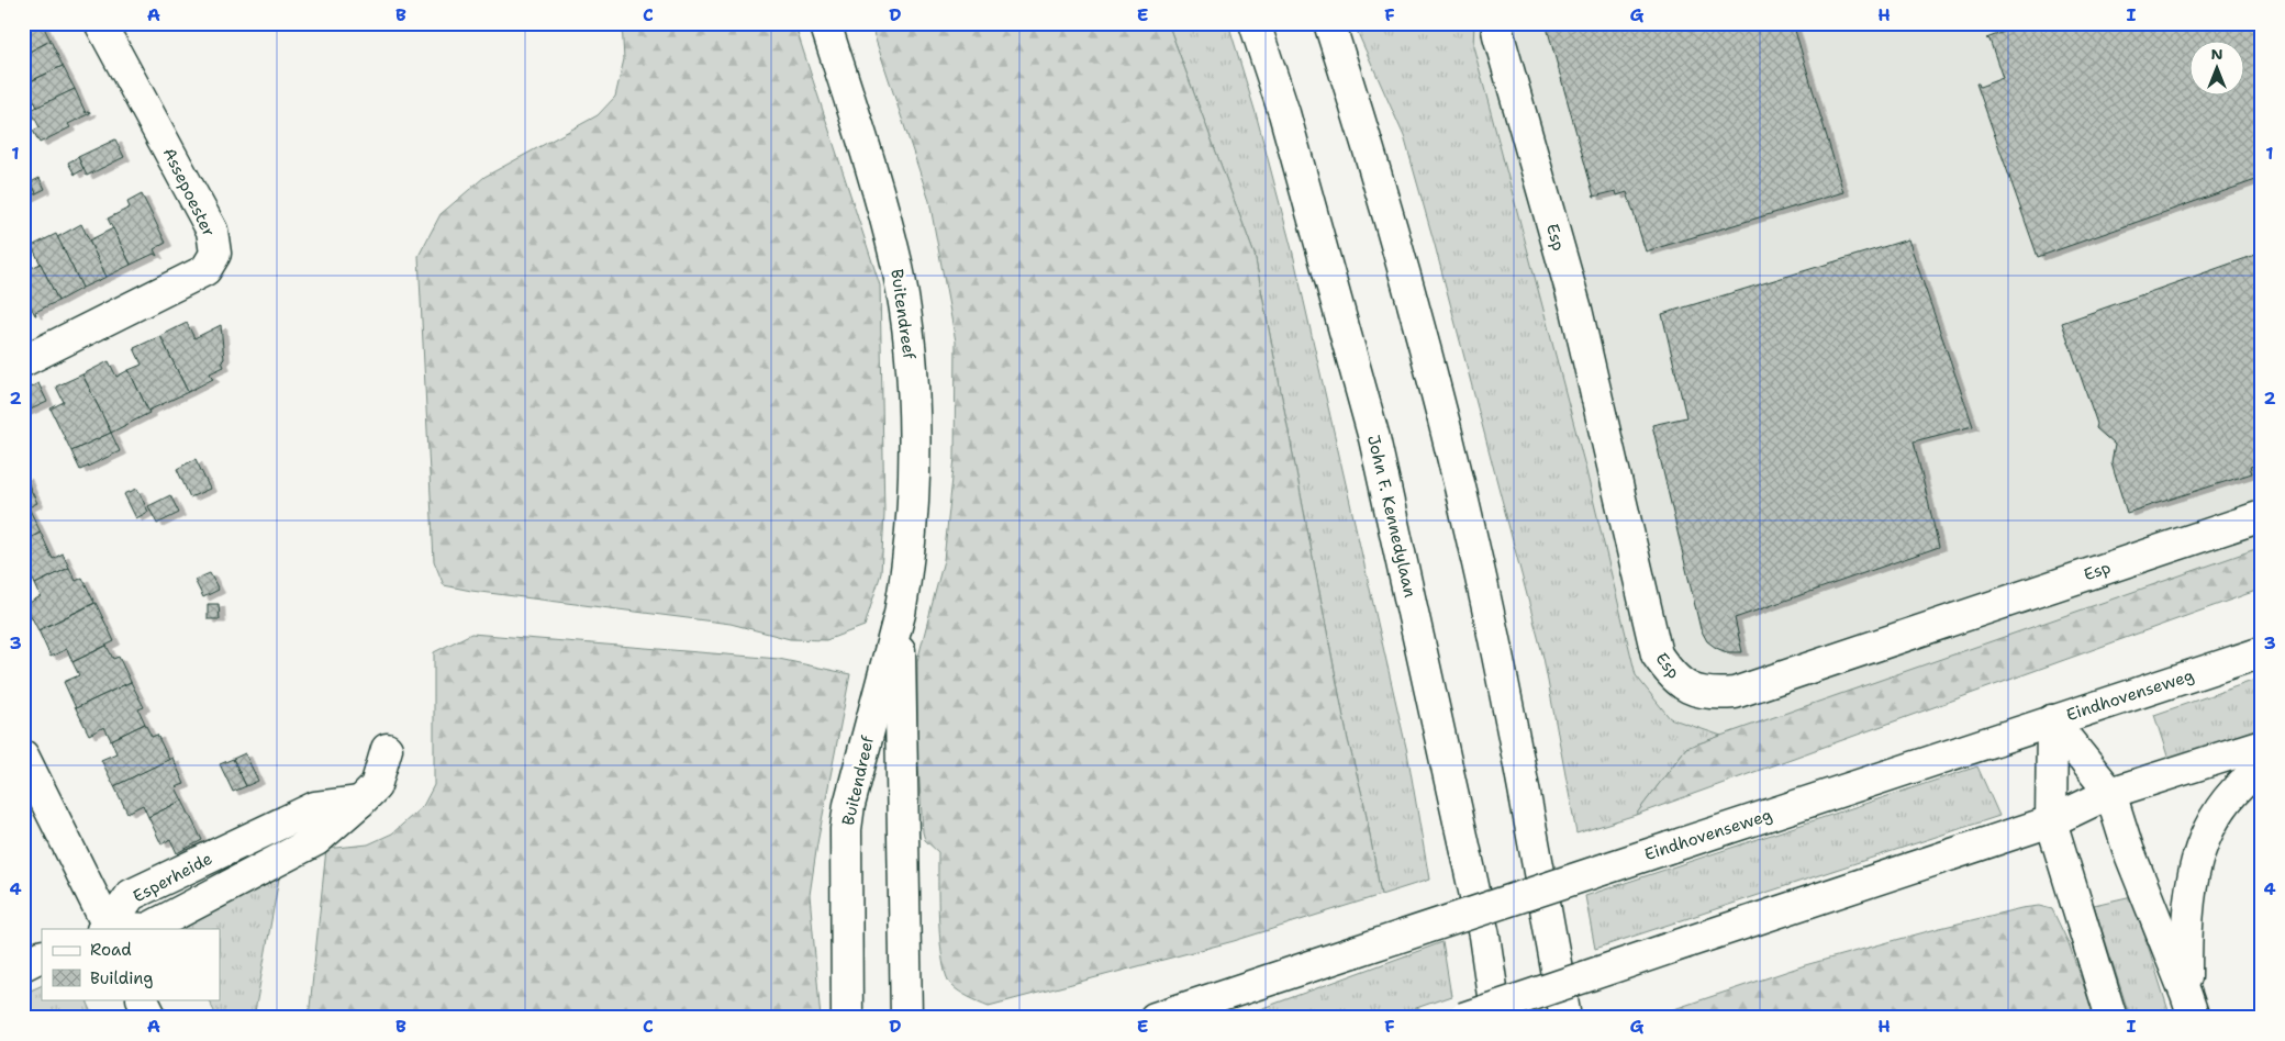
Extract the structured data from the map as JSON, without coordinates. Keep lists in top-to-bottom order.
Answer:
{
  "streets": {
    "main road": [
      "Assepoester",
      "Esp",
      "Buitendreef",
      "John F. Kennedylaan",
      "Eindhovenseweg",
      "Esperheide"
    ]
  },
  "legend": ["Road", "Building"],
  "north": "top",
  "grid": {
    "columns": [
      "A",
      "B",
      "C",
      "D",
      "E",
      "F",
      "G",
      "H",
      "I"
    ],
    "rows": [
      "1",
      "2",
      "3",
      "4"
    ]
  }
}
